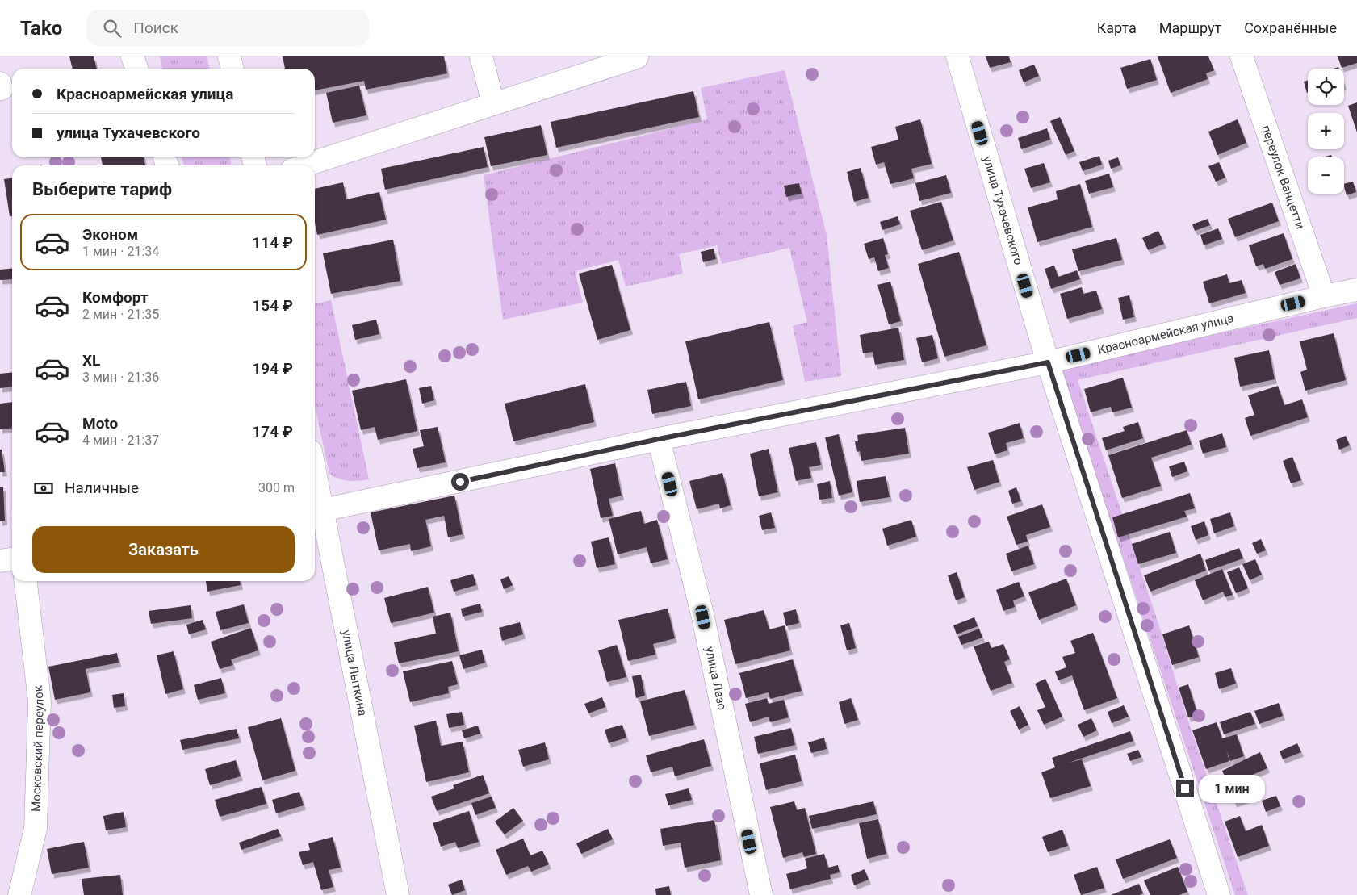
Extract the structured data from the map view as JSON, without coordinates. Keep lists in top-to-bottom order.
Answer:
{
  "streets": {
    "street": [
      "переулок Ванцетти",
      "улица Тухачевского",
      "Красноармейская улица",
      "улица Лыткина",
      "улица Лазо",
      "Московский переулок"
    ]
  },
  "crossings": [
    ["переулок Ванцетти", "Красноармейская улица"],
    ["улица Тухачевского", "Красноармейская улица"],
    ["Красноармейская улица", "улица Лыткина"],
    ["Красноармейская улица", "улица Лазо"]
  ],
  "page": {
    "header": "Tako",
    "search": "Поиск",
    "nav": ["Карта", "Маршрут", "Сохранённые"],
    "map_buttons": ["+", "−"],
    "banner": ["Красноармейская улица", "улица Тухачевского"],
    "heading": "Выберите тариф",
    "list": [
      {
        "name": "Эконом",
        "note": "1 мин · 21:34",
        "value": "114 ₽"
      },
      {
        "name": "Комфорт",
        "note": "2 мин · 21:35",
        "value": "154 ₽"
      },
      {
        "name": "XL",
        "note": "3 мин · 21:36",
        "value": "194 ₽"
      },
      {
        "name": "Moto",
        "note": "4 мин · 21:37",
        "value": "174 ₽"
      }
    ],
    "pay": ["Наличные", "300 m"],
    "buttons": "Заказать",
    "bubble": "1 мин"
  }
}
